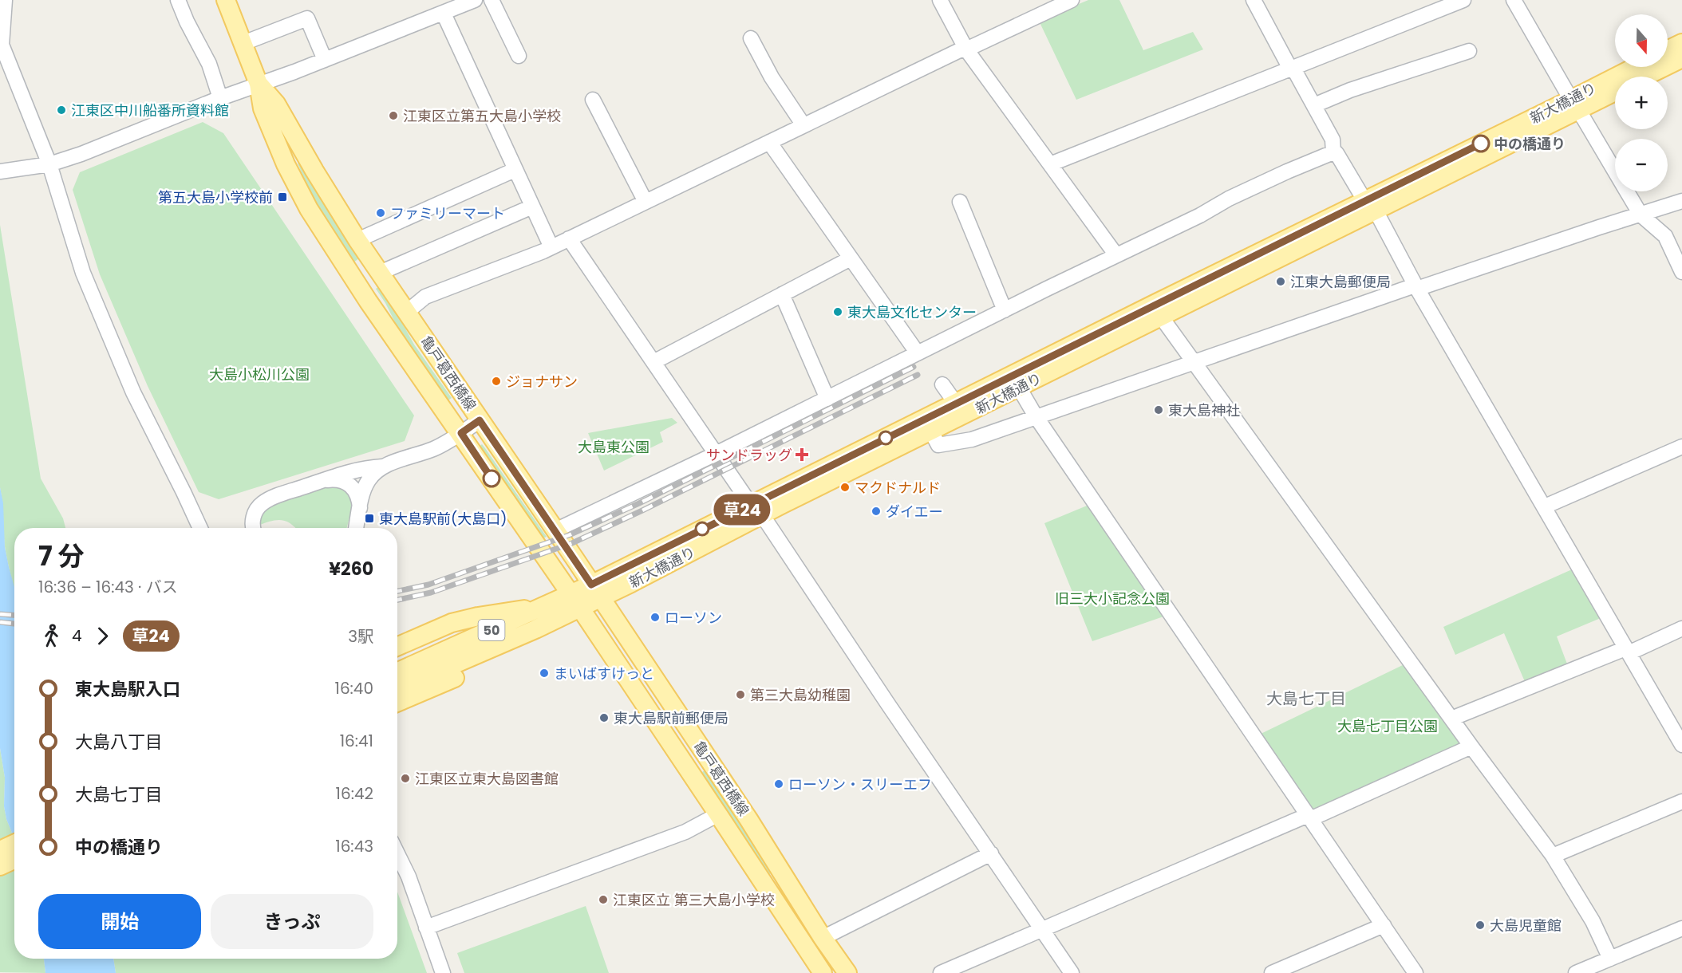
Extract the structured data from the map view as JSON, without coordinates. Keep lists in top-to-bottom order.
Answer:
{
  "streets": {
    "main road": ["新大橋通り", "亀戸葛西橋線", "50"]
  },
  "crossings": [
    ["新大橋通り", "亀戸葛西橋線"]
  ],
  "districts": ["大島七丁目"],
  "parks": [
    "大島小松川公園",
    "大島東公園",
    "旧三大小記念公園",
    "大島七丁目公園"
  ],
  "places": {
    "other": [
      "江東区中川船番所資料館",
      "江東区立第五大島小学校",
      "中の橋通り",
      "ファミリーマート",
      "江東大島郵便局",
      "東大島文化センター",
      "ジョナサン",
      "東大島神社",
      "マクドナルド",
      "ダイエー",
      "ローソン",
      "まいばすけっと",
      "第三大島幼稚園",
      "東大島駅前郵便局",
      "江東区立東大島図書館",
      "ローソン・スリーエフ",
      "江東区立 第三大島小学校",
      "大島児童館"
    ],
    "transit": ["第五大島小学校前", "東大島駅前(大島口)"],
    "health": ["サンドラッグ"]
  },
  "lines": ["bus line 草24"],
  "north": "bottom",
  "page": {
    "on_map": "草24",
    "map_buttons": ["+", "−"],
    "heading": ["7 分", "16:36 – 16:43 · バス", "¥260"],
    "legs": ["4", "草24", "3駅"],
    "list": [
      {
        "name": "東大島駅入口",
        "value": "16:40"
      },
      {
        "name": "大島八丁目",
        "value": "16:41"
      },
      {
        "name": "大島七丁目",
        "value": "16:42"
      },
      {
        "name": "中の橋通り",
        "value": "16:43"
      }
    ],
    "buttons": ["開始", "きっぷ"]
  }
}
